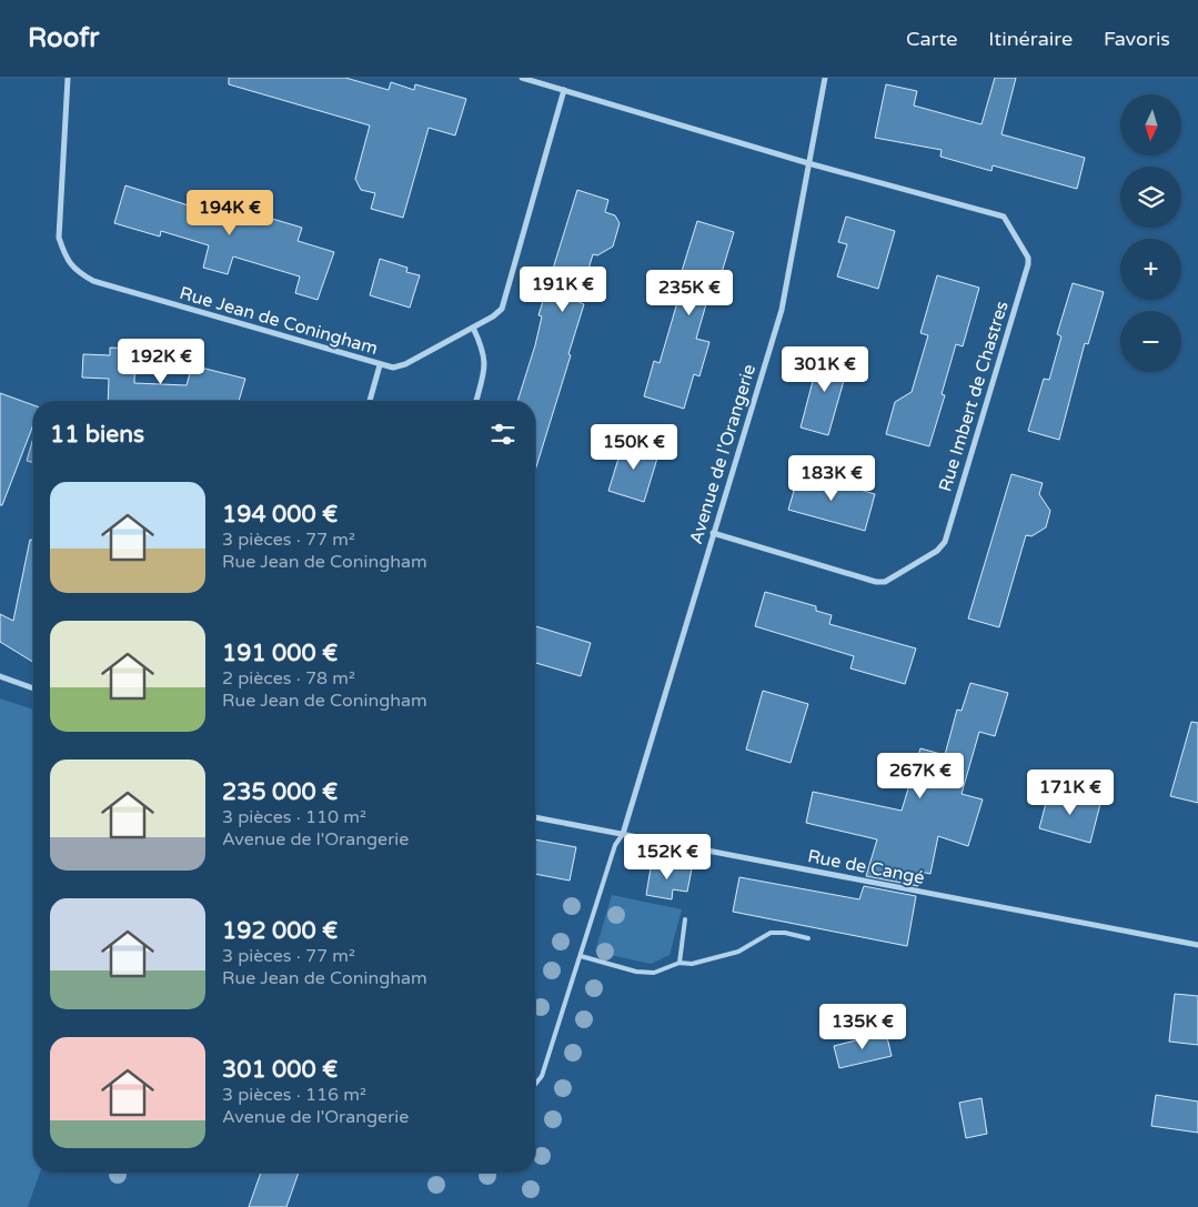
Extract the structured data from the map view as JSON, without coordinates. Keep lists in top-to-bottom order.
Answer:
{
  "streets": {
    "street": [
      "Rue Jean de Coningham",
      "Rue Imbert de Chastres",
      "Avenue de l'Orangerie",
      "Rue de Cangé"
    ]
  },
  "crossings": [
    ["Rue Jean de Coningham", "Rue Imbert de Chastres"],
    ["Rue Imbert de Chastres", "Avenue de l'Orangerie"],
    ["Avenue de l'Orangerie", "Rue de Cangé"]
  ],
  "north": "bottom",
  "page": {
    "header": "Roofr",
    "nav": ["Carte", "Itinéraire", "Favoris"],
    "map_buttons": ["+", "−"],
    "price": [
      "194K €",
      "191K €",
      "235K €",
      "192K €",
      "301K €",
      "150K €",
      "183K €",
      "267K €",
      "171K €",
      "152K €",
      "135K €"
    ],
    "heading": "11 biens",
    "list": [
      {
        "name": "194 000 €",
        "note": "3 pièces · 77 m² · Rue Jean de Coningham"
      },
      {
        "name": "191 000 €",
        "note": "2 pièces · 78 m² · Rue Jean de Coningham"
      },
      {
        "name": "235 000 €",
        "note": "3 pièces · 110 m² · Avenue de l'Orangerie"
      },
      {
        "name": "192 000 €",
        "note": "3 pièces · 77 m² · Rue Jean de Coningham"
      },
      {
        "name": "301 000 €",
        "note": "3 pièces · 116 m² · Avenue de l'Orangerie"
      }
    ]
  }
}
